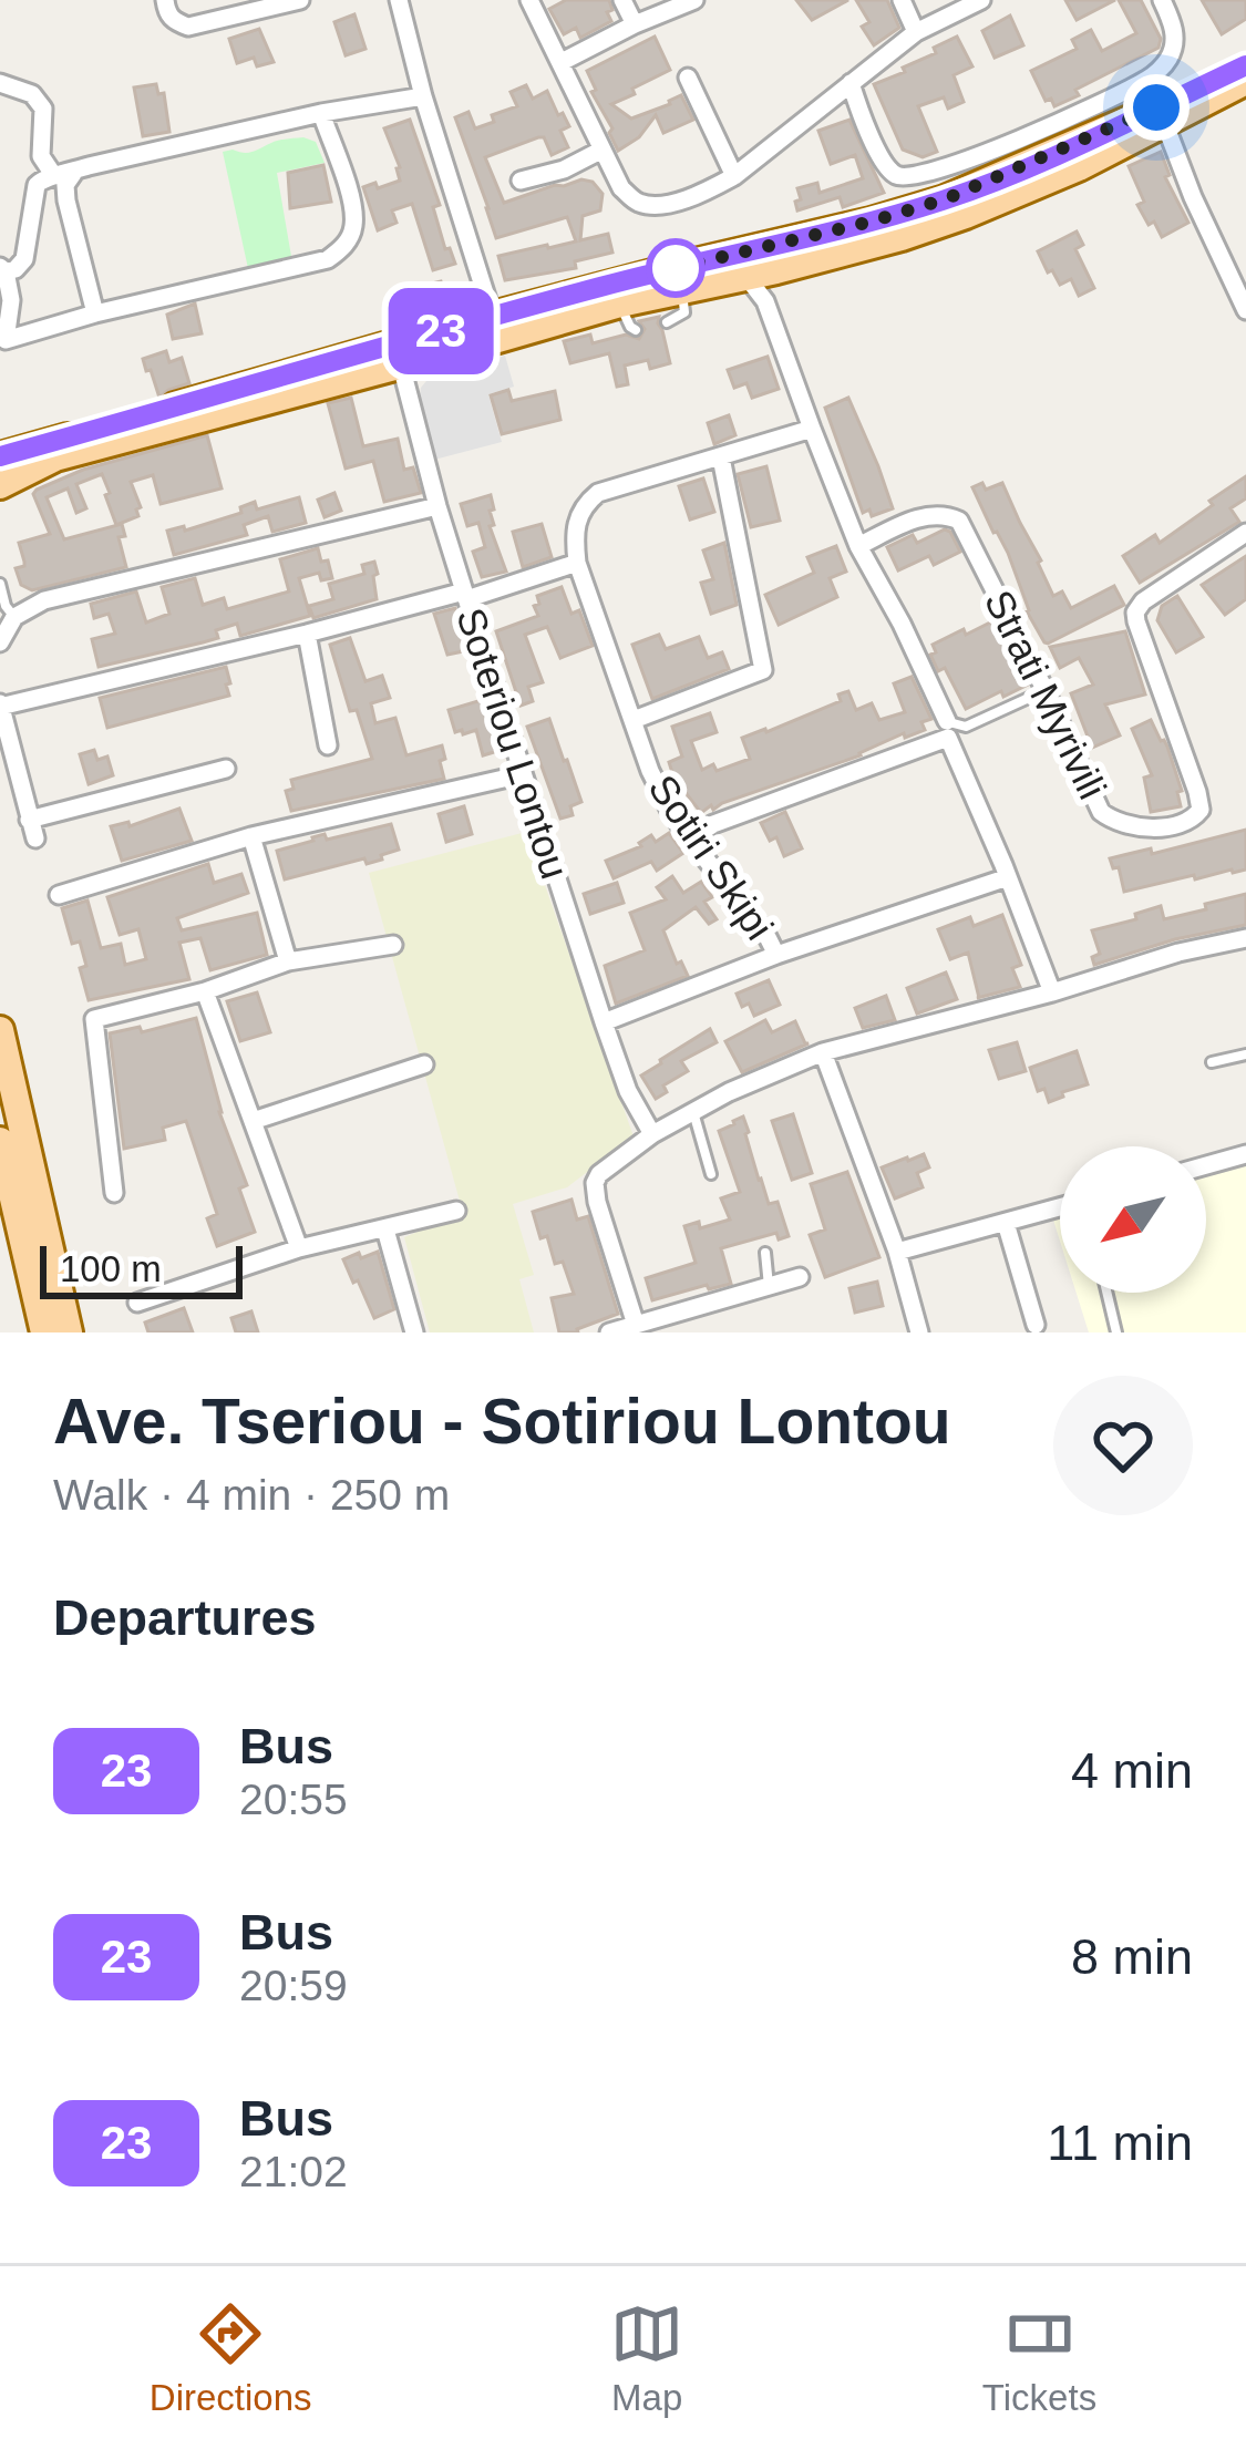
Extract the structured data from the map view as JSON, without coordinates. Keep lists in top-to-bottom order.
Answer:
{
  "streets": {
    "street": ["Strati Myrivili", "Soteriou Lontou", "Sotiri Skipi"]
  },
  "lines": ["bus line 23"],
  "scale_bar": "100 m",
  "north": "bottom left",
  "page": {
    "on_map": "23",
    "scale": "100 m",
    "heading": [
      ["Ave. Tseriou - Sotiriou Lontou", "Walk · 4 min · 250 m"],
      "Departures"
    ],
    "list": [
      {
        "mark": "23",
        "name": "Bus",
        "note": "20:55",
        "value": "4 min"
      },
      {
        "mark": "23",
        "name": "Bus",
        "note": "20:59",
        "value": "8 min"
      },
      {
        "mark": "23",
        "name": "Bus",
        "note": "21:02",
        "value": "11 min"
      }
    ],
    "tabs": ["Directions", "Map", "Tickets"]
  }
}
